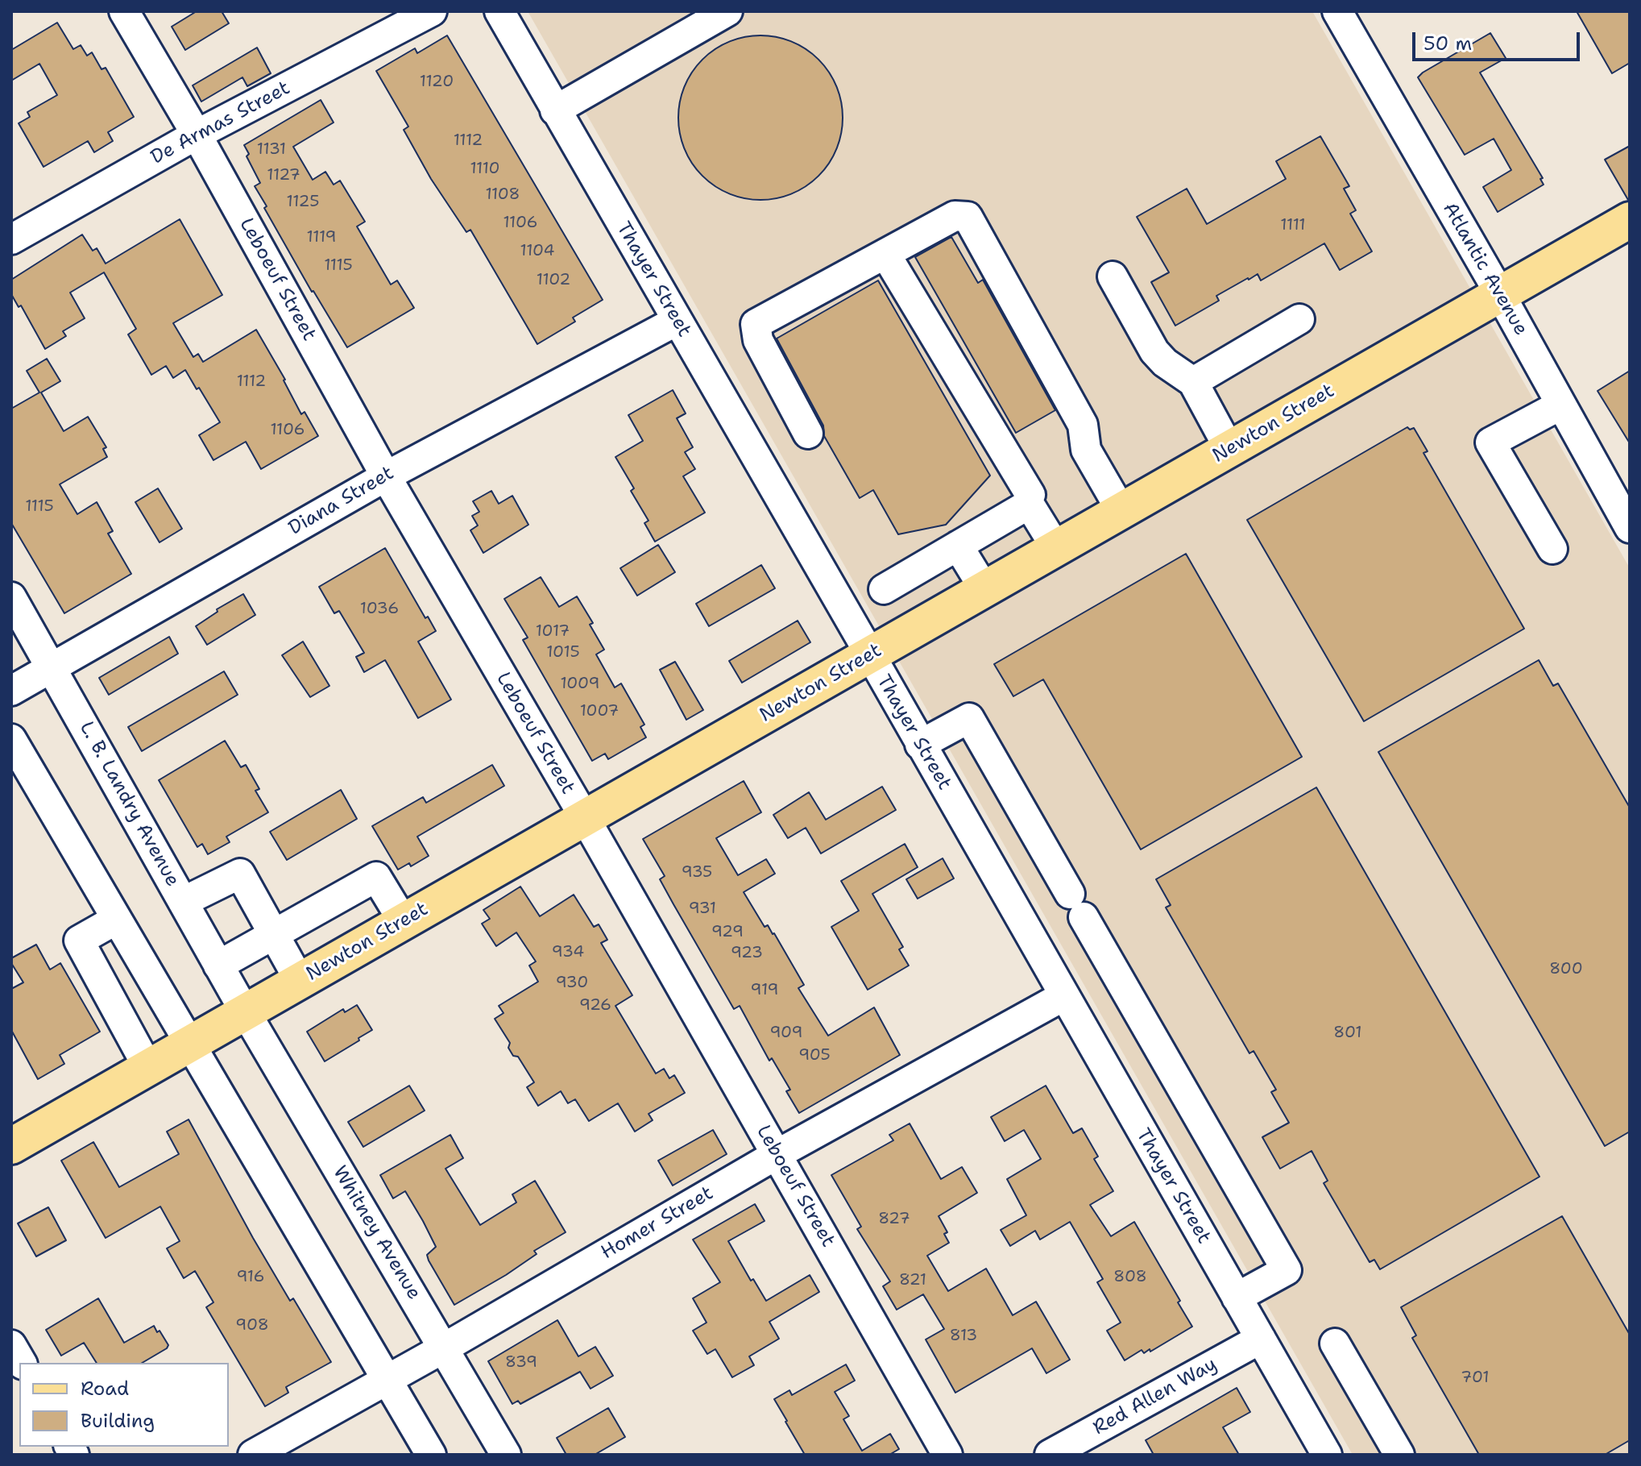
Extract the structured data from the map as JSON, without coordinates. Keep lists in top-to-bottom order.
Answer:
{
  "streets": {
    "main road": ["Newton Street"],
    "street": [
      "De Armas Street",
      "Atlantic Avenue",
      "Leboeuf Street",
      "Thayer Street",
      "Diana Street",
      "L. B. Landry Avenue",
      "Homer Street",
      "Whitney Avenue",
      "Red Allen Way"
    ]
  },
  "crossings": [
    ["De Armas Street", "Leboeuf Street"],
    ["Atlantic Avenue", "Newton Street"],
    ["Leboeuf Street", "Newton Street"],
    ["Leboeuf Street", "Diana Street"],
    ["Leboeuf Street", "Homer Street"],
    ["Thayer Street", "Newton Street"],
    ["Thayer Street", "Diana Street"],
    ["Thayer Street", "Homer Street"],
    ["Thayer Street", "Red Allen Way"],
    ["Newton Street", "L. B. Landry Avenue"],
    ["Newton Street", "Whitney Avenue"],
    ["Diana Street", "L. B. Landry Avenue"],
    ["L. B. Landry Avenue", "Whitney Avenue"],
    ["Homer Street", "Whitney Avenue"]
  ],
  "house_numbers": [
    "1120",
    "1112",
    "1131",
    "1110",
    "1127",
    "1108",
    "1125",
    "1106",
    "1111",
    "1119",
    "1104",
    "1115",
    "1102",
    "1112",
    "1106",
    "1115",
    "1036",
    "1017",
    "1015",
    "1009",
    "1007",
    "935",
    "931",
    "929",
    "934",
    "923",
    "800",
    "930",
    "919",
    "926",
    "909",
    "801",
    "905",
    "827",
    "916",
    "808",
    "821",
    "908",
    "813",
    "839",
    "701"
  ],
  "legend": ["Road", "Building"],
  "scale_bar": "50 m"
}
